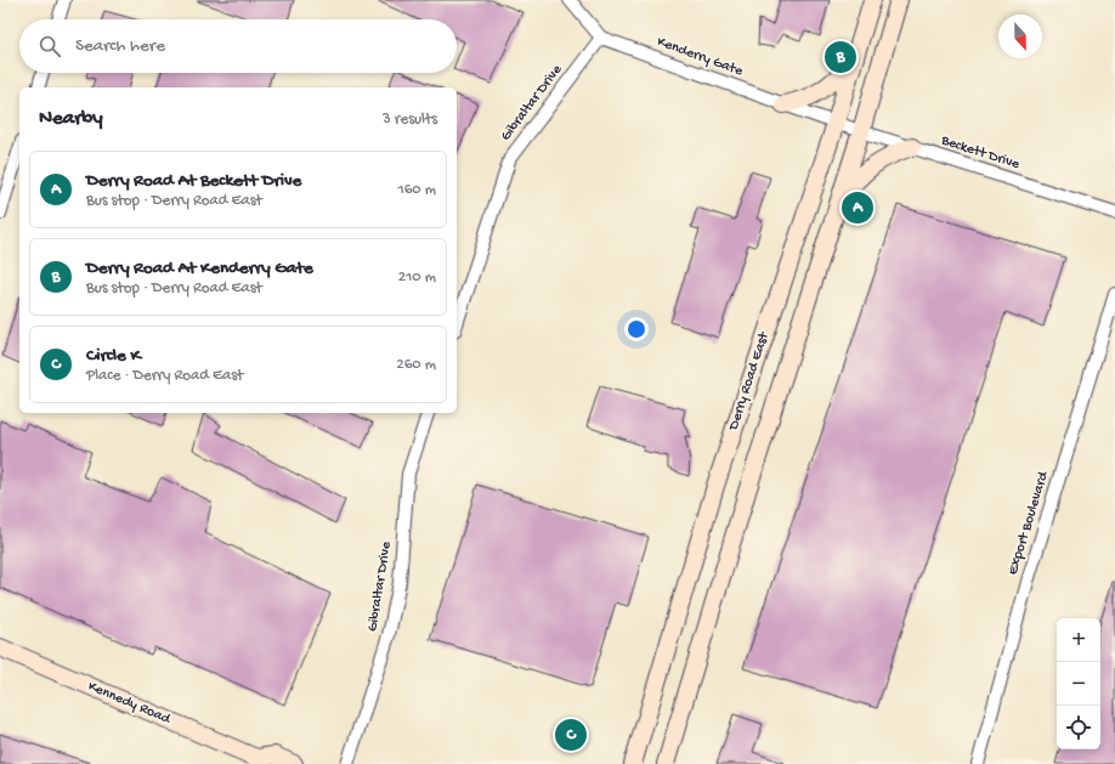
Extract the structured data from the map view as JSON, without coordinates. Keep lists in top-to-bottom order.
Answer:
{
  "streets": {
    "main road": ["Derry Road East", "Kennedy Road"],
    "street": [
      "Kenderry Gate",
      "Gibraltar Drive",
      "Beckett Drive",
      "Export Boulevard"
    ]
  },
  "crossings": [
    ["Kenderry Gate", "Gibraltar Drive"],
    ["Kenderry Gate", "Beckett Drive"],
    ["Kenderry Gate", "Derry Road East"],
    ["Beckett Drive", "Derry Road East"]
  ],
  "north": "bottom",
  "page": {
    "search": "Search here",
    "pins": ["B", "A", "C"],
    "heading": ["Nearby", "3 results"],
    "list": [
      {
        "mark": "A",
        "name": "Derry Road At Beckett Drive",
        "note": "Bus stop · Derry Road East",
        "value": "160 m"
      },
      {
        "mark": "B",
        "name": "Derry Road At Kenderry Gate",
        "note": "Bus stop · Derry Road East",
        "value": "210 m"
      },
      {
        "mark": "C",
        "name": "Circle K",
        "note": "Place · Derry Road East",
        "value": "260 m"
      }
    ],
    "map_buttons": ["+", "−"]
  }
}
